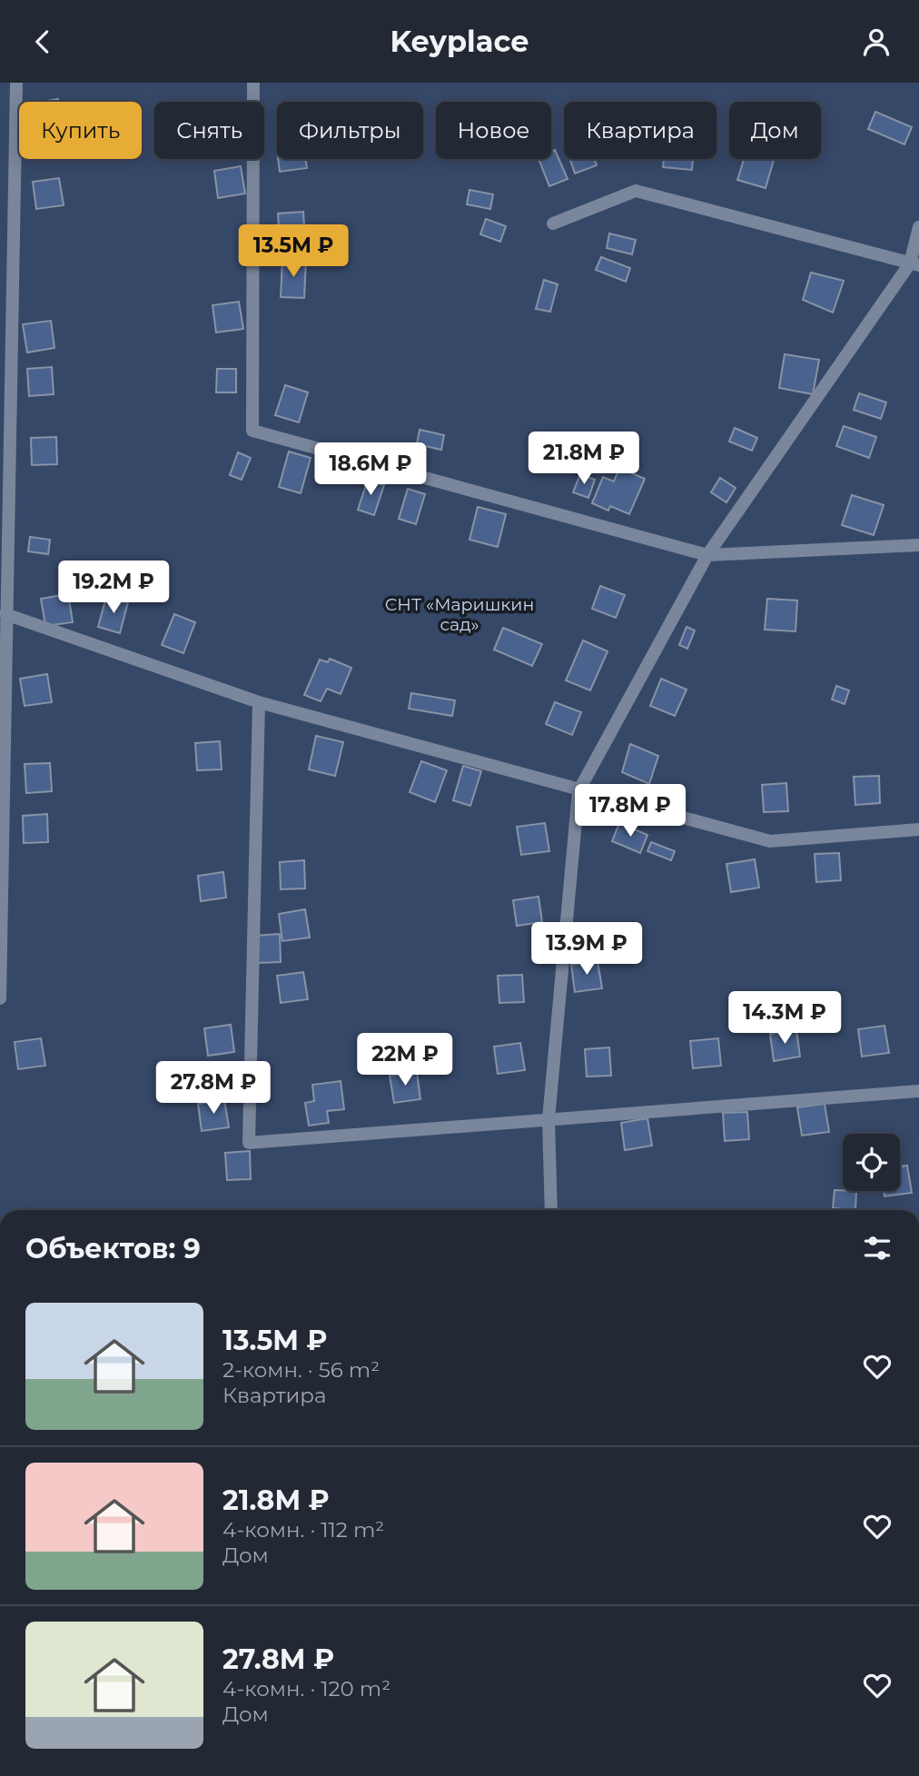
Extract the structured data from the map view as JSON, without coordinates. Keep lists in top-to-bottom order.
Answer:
{
  "parks": ["СНТ «Маришкин сад»"],
  "page": {
    "header": "Keyplace",
    "chip": [
      "Купить",
      "Снять",
      "Фильтры",
      "Новое",
      "Квартира",
      "Дом"
    ],
    "price": [
      "13.5M ₽",
      "21.8M ₽",
      "18.6M ₽",
      "19.2M ₽",
      "17.8M ₽",
      "13.9M ₽",
      "14.3M ₽",
      "22M ₽",
      "27.8M ₽"
    ],
    "heading": "Объектов: 9",
    "list": [
      {
        "name": "13.5M ₽",
        "note": "2-комн. · 56 m² · Квартира"
      },
      {
        "name": "21.8M ₽",
        "note": "4-комн. · 112 m² · Дом"
      },
      {
        "name": "27.8M ₽",
        "note": "4-комн. · 120 m² · Дом"
      }
    ]
  }
}
